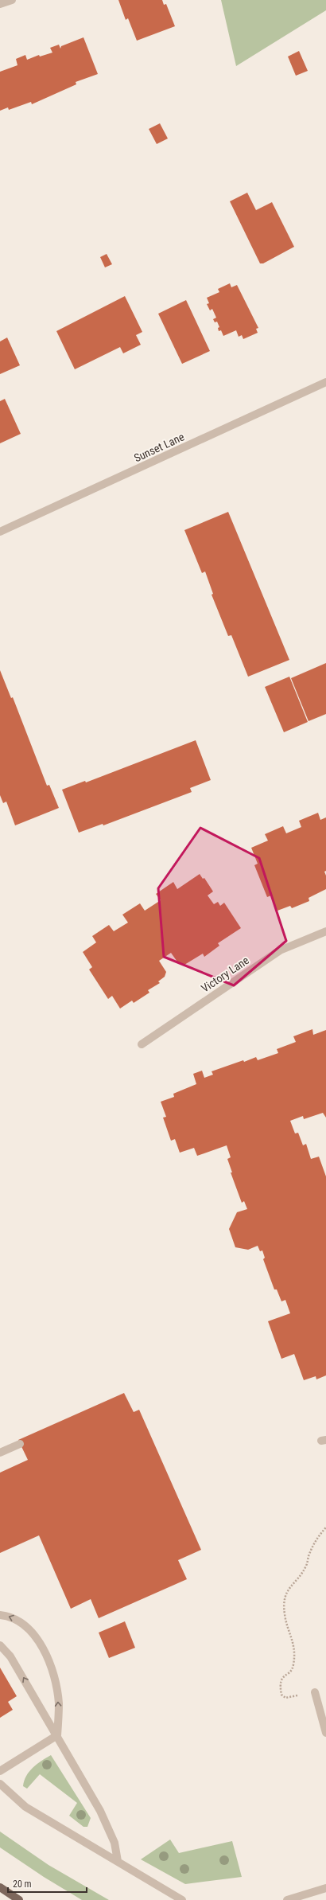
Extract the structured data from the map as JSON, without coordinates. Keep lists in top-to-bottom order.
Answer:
{
  "streets": {
    "street": ["Sunset Lane", "Victory Lane"]
  },
  "scale_bar": "20 m"
}
